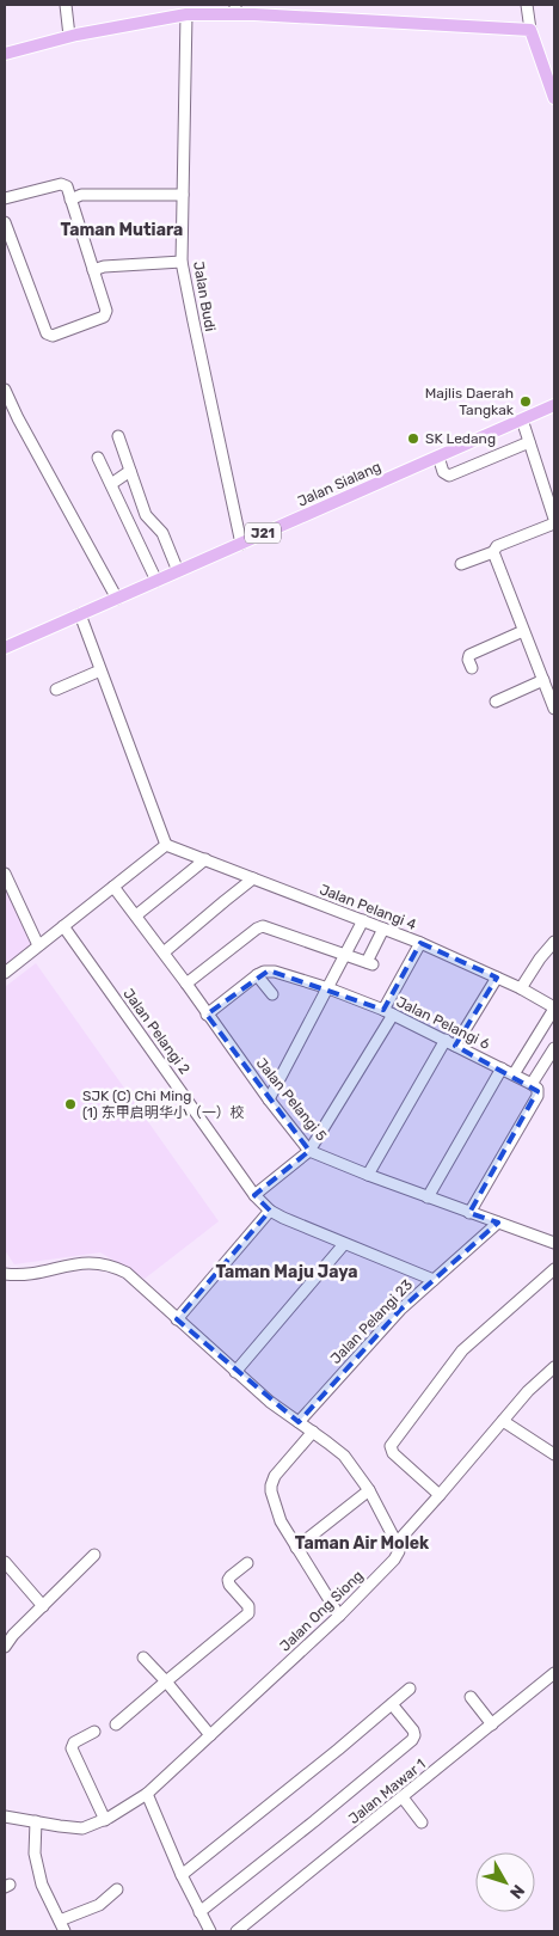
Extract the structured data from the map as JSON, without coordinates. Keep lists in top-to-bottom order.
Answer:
{
  "streets": {
    "main road": ["Jalan Sialang", "J21"],
    "street": [
      "Jalan Budi",
      "Jalan Pelangi 4",
      "Jalan Pelangi 6",
      "Jalan Pelangi 2",
      "Jalan Pelangi 5",
      "Jalan Pelangi 23",
      "Jalan Ong Siong",
      "Jalan Mawar 1"
    ]
  },
  "crossings": [
    ["Jalan Budi", "Jalan Sialang"],
    ["Jalan Pelangi 2", "Jalan Pelangi 23"],
    ["Jalan Pelangi 5", "Jalan Pelangi 23"]
  ],
  "districts": ["Taman Mutiara", "Taman Maju Jaya", "Taman Air Molek"],
  "places": ["Majlis Daerah Tangkak", "SK Ledang", "SJK (C) Chi Ming (1) 东甲启明华小（一）校"],
  "north": "bottom right"
}
